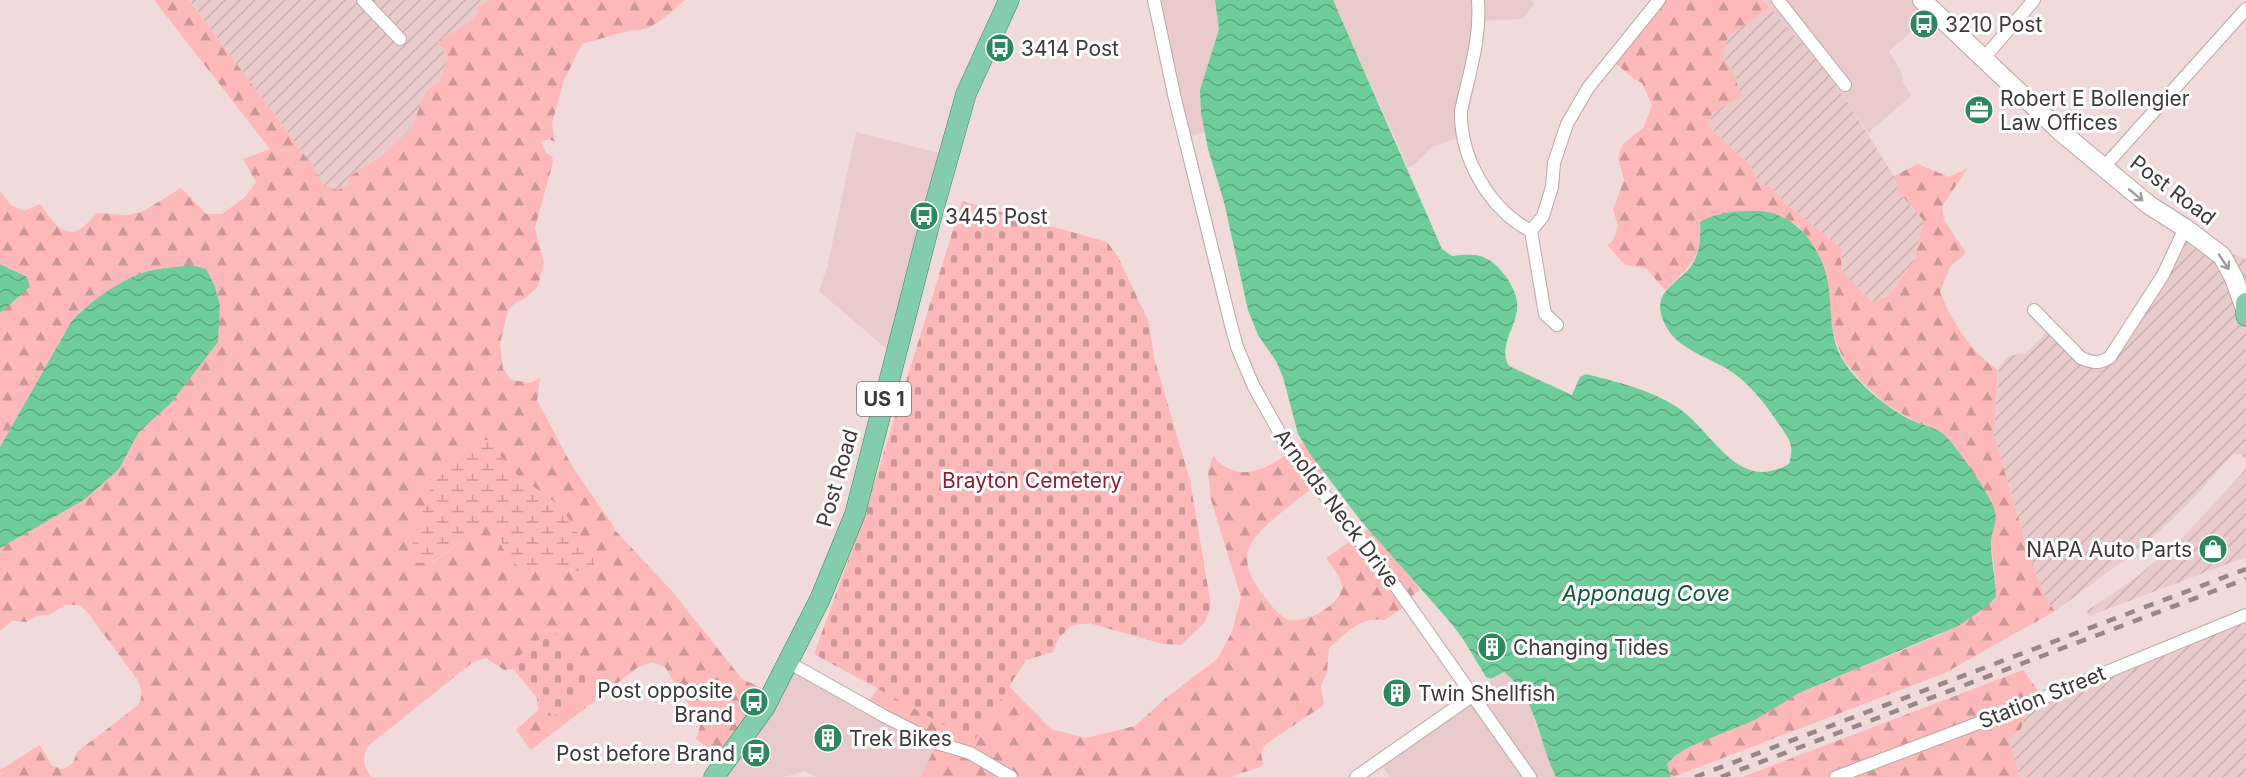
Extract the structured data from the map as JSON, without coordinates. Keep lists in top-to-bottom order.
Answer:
{
  "streets": {
    "main road": ["Post Road", "US 1"],
    "street": ["Arnolds Neck Drive", "Station Street"]
  },
  "water": ["Apponaug Cove"],
  "parks": ["Brayton Cemetery"],
  "places": {
    "bus stop": [
      "3210 Post",
      "3414 Post",
      "3445 Post",
      "Post opposite Brand",
      "Post before Brand"
    ],
    "office": ["Robert E Bollengier Law Offices"],
    "shop": ["NAPA Auto Parts"],
    "building": ["Changing Tides", "Twin Shellfish", "Trek Bikes"]
  }
}
